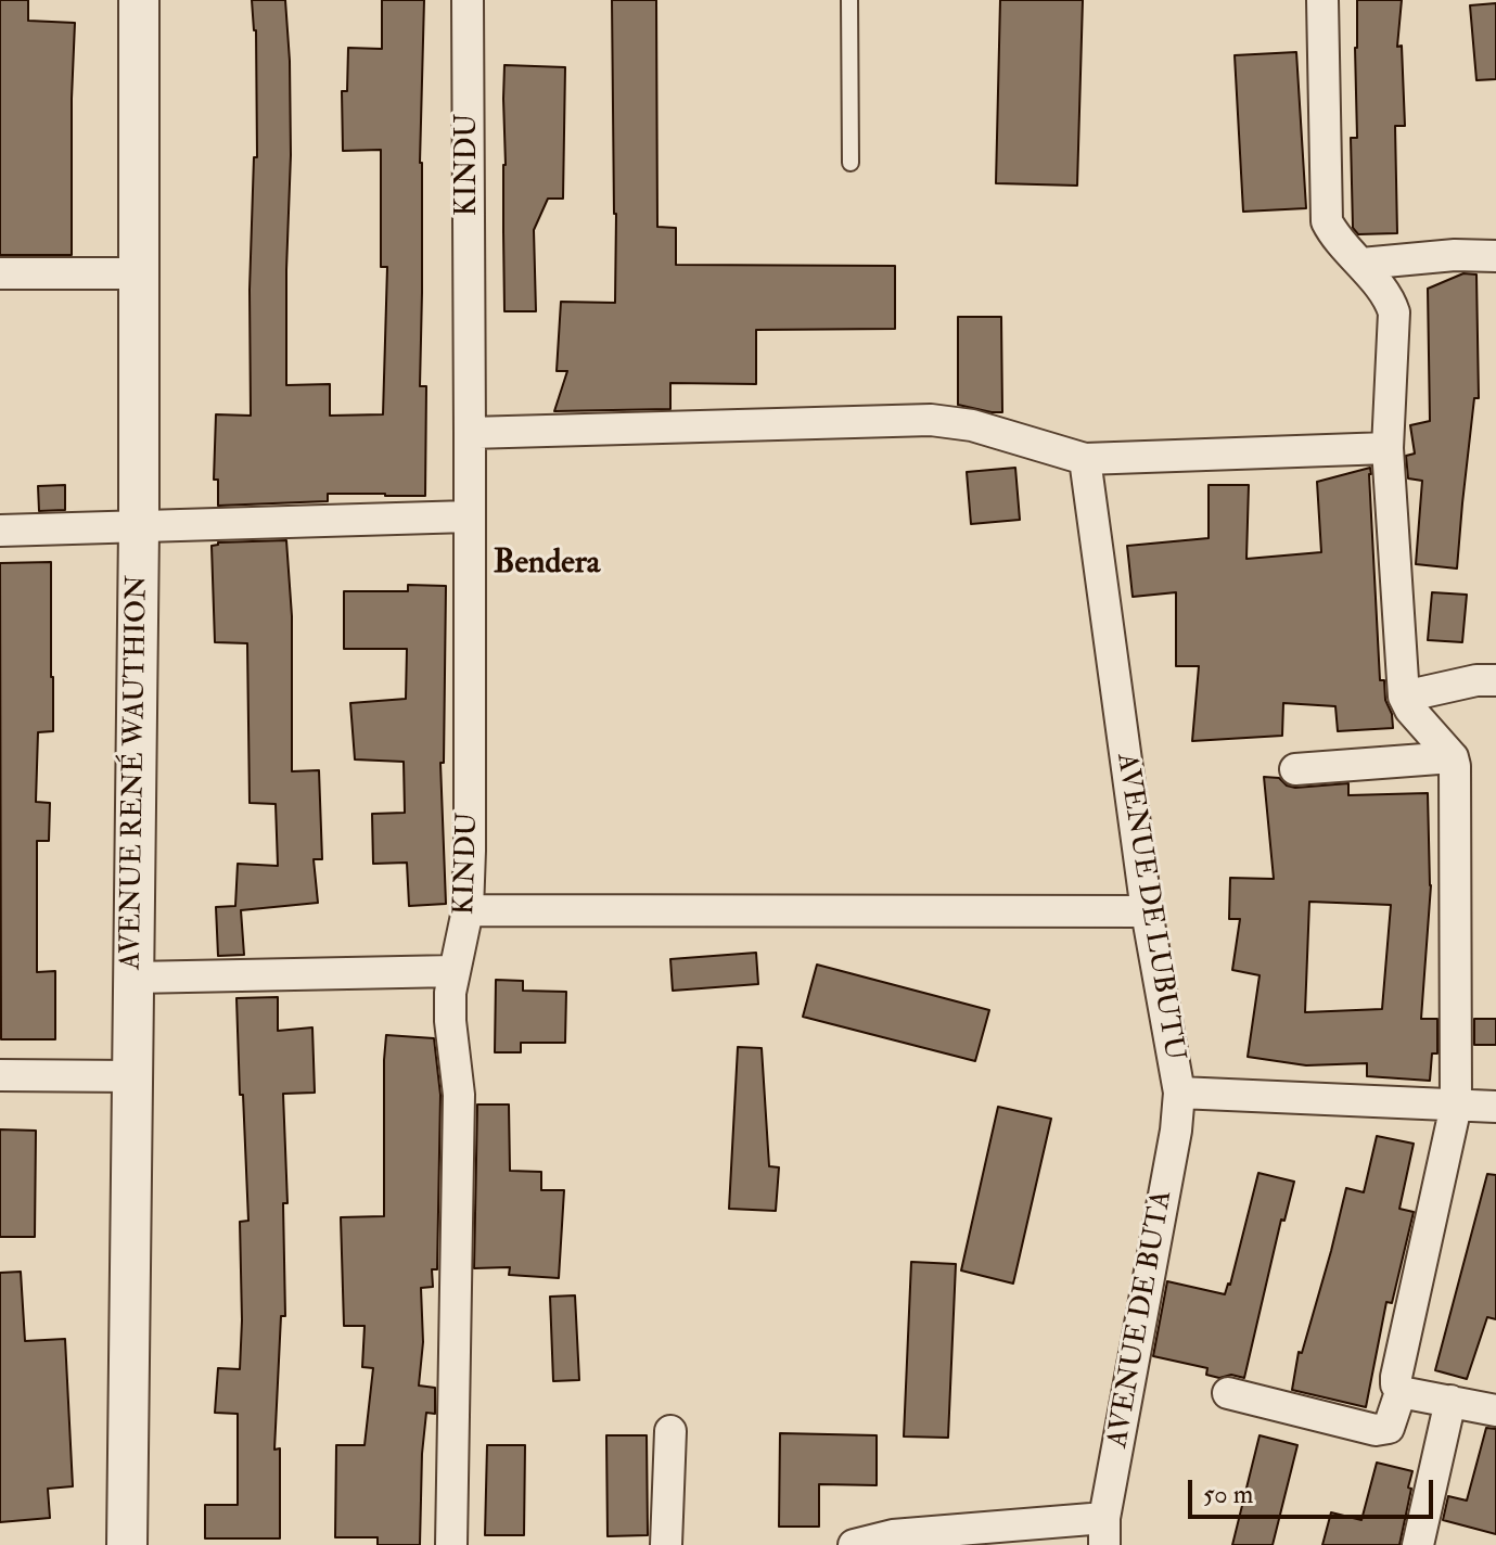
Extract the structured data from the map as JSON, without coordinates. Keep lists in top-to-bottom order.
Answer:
{
  "streets": {
    "street": [
      "KINDU",
      "AVENUE RENÉ WAUTHION",
      "AVENUE DE LUBUTU",
      "AVENUE DE BUTA"
    ]
  },
  "crossings": [
    ["AVENUE DE LUBUTU", "AVENUE DE BUTA"]
  ],
  "districts": ["Bendera"],
  "scale_bar": "50 m"
}
